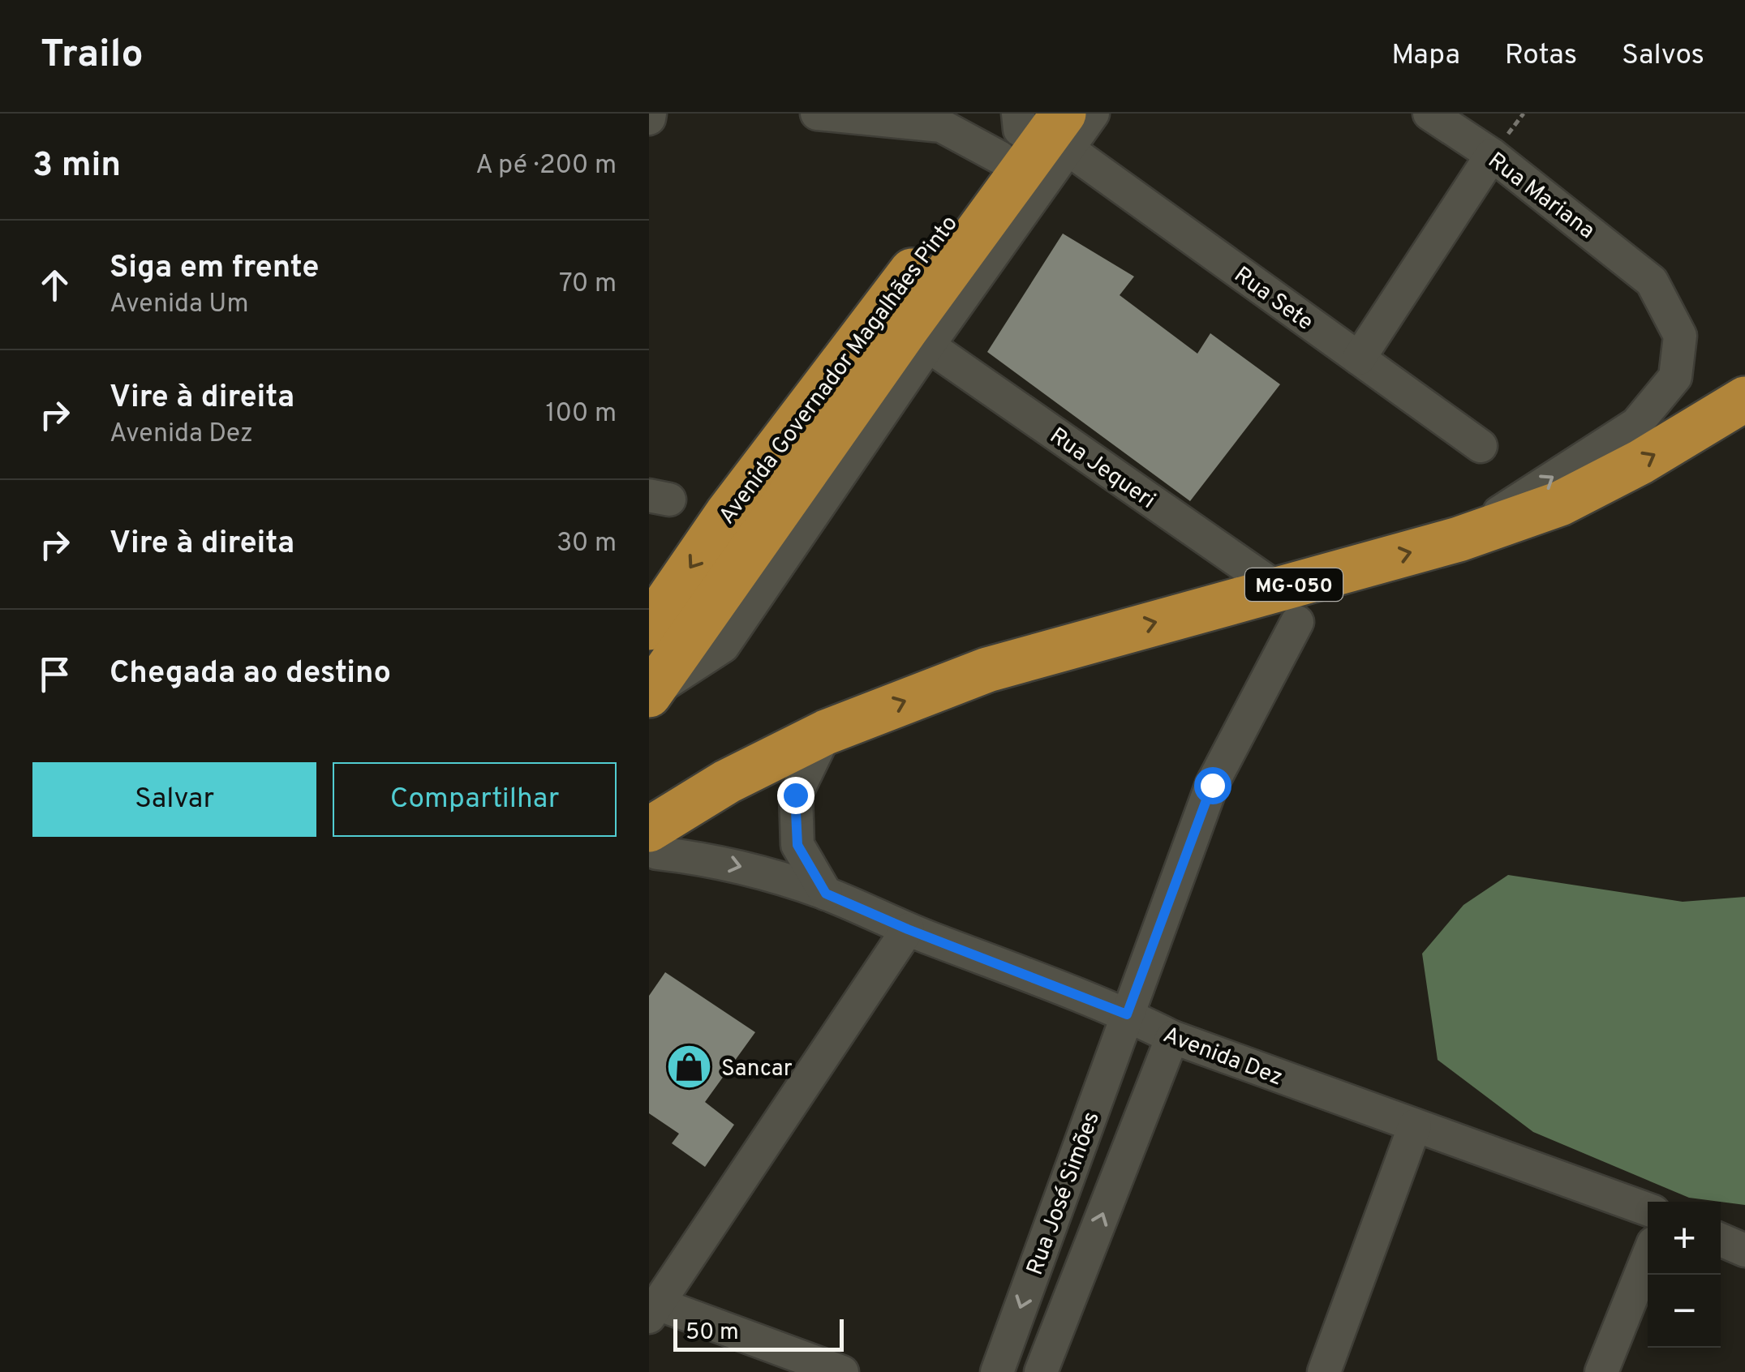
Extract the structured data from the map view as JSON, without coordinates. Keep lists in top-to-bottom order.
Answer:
{
  "streets": {
    "highway": ["Avenida Governador Magalhães Pinto", "MG-050"],
    "street": [
      "Rua Mariana",
      "Rua Sete",
      "Rua Jequeri",
      "Avenida Dez",
      "Rua José Simões"
    ]
  },
  "crossings": [
    ["Rua Mariana", "MG-050"],
    ["Rua Jequeri", "MG-050"],
    ["Rua Jequeri", "Rua José Simões"],
    ["MG-050", "Rua José Simões"],
    ["Avenida Dez", "Rua José Simões"]
  ],
  "places": {
    "shop": ["Sancar"]
  },
  "scale_bar": "50 m",
  "page": {
    "header": "Trailo",
    "nav": ["Mapa", "Rotas", "Salvos"],
    "heading": ["3 min", "A pé · 200 m"],
    "list": [
      ["Siga em frente", "Avenida Um", "70 m"],
      ["Vire à direita", "Avenida Dez", "100 m"],
      ["Vire à direita", "30 m"],
      "Chegada ao destino"
    ],
    "buttons": ["Salvar", "Compartilhar"],
    "map_buttons": ["+", "−"],
    "scale": "50 m"
  }
}
